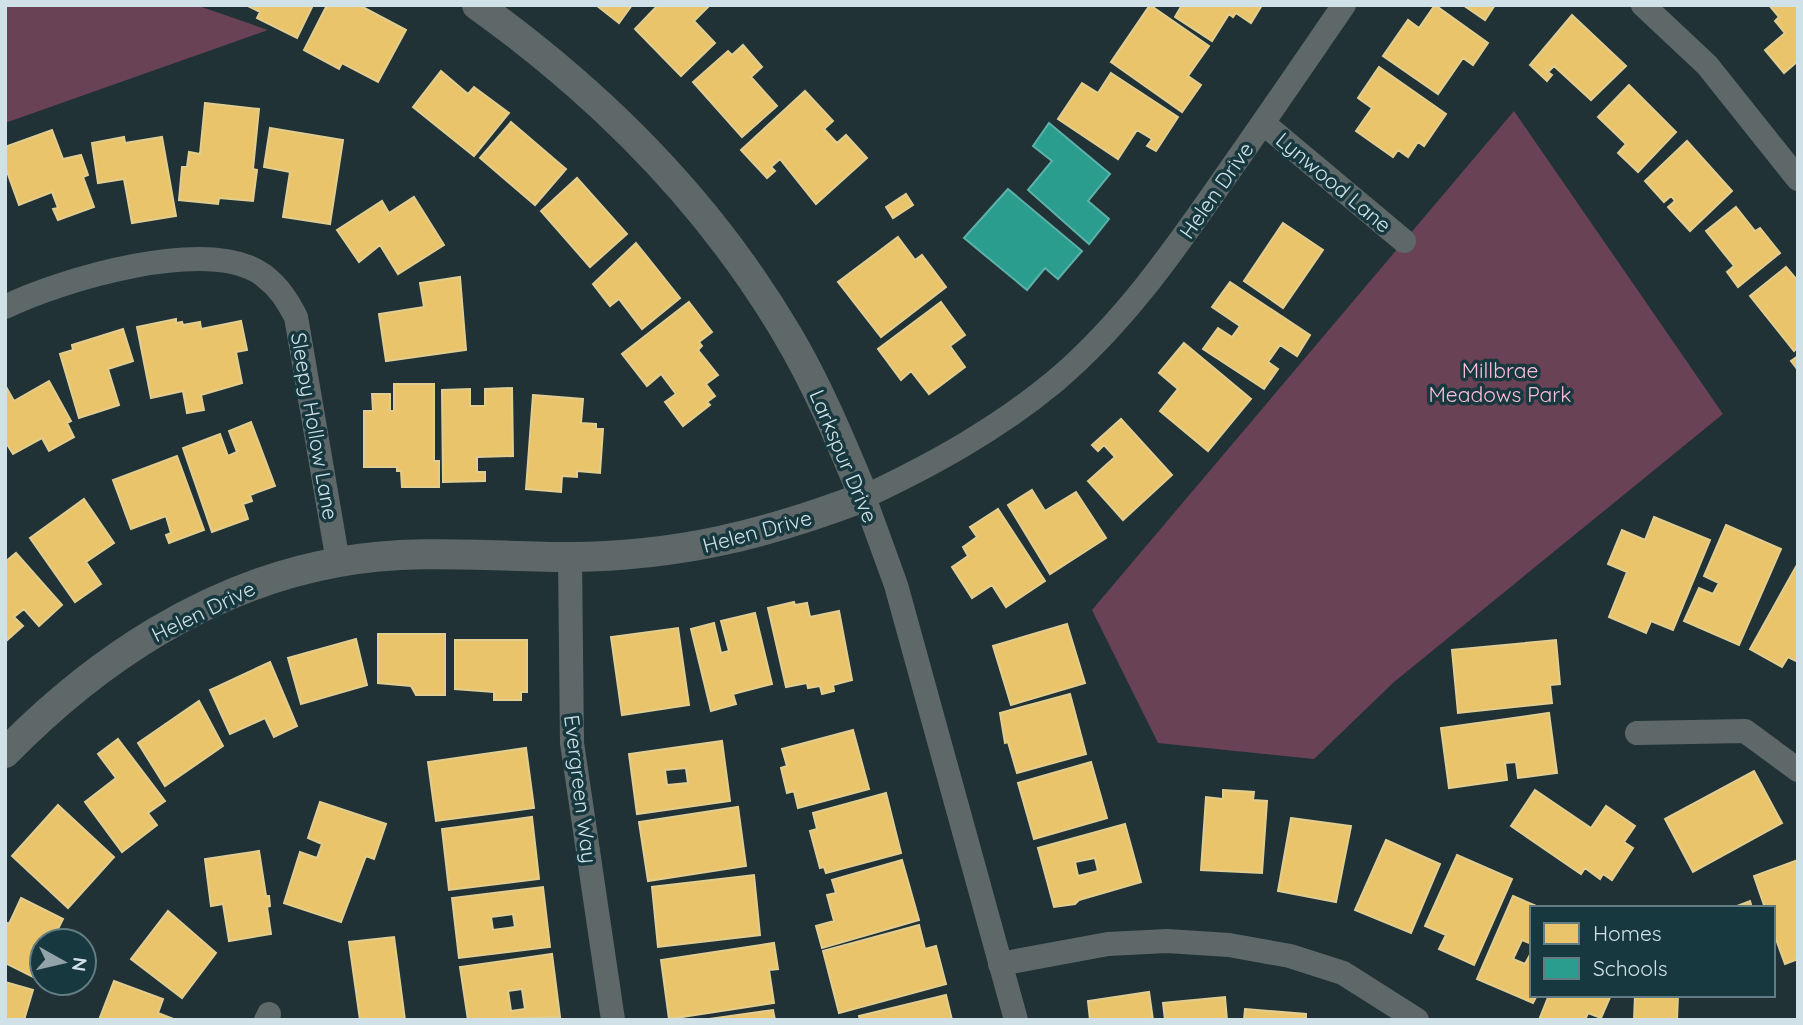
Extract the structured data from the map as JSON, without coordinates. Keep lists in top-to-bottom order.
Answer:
{
  "streets": {
    "street": [
      "Lynwood Lane",
      "Helen Drive",
      "Sleepy Hollow Lane",
      "Larkspur Drive",
      "Evergreen Way"
    ]
  },
  "crossings": [
    ["Lynwood Lane", "Helen Drive"],
    ["Helen Drive", "Sleepy Hollow Lane"],
    ["Helen Drive", "Larkspur Drive"],
    ["Helen Drive", "Evergreen Way"]
  ],
  "parks": ["Millbrae Meadows Park"],
  "legend": ["Homes", "Schools"],
  "north": "right"
}
